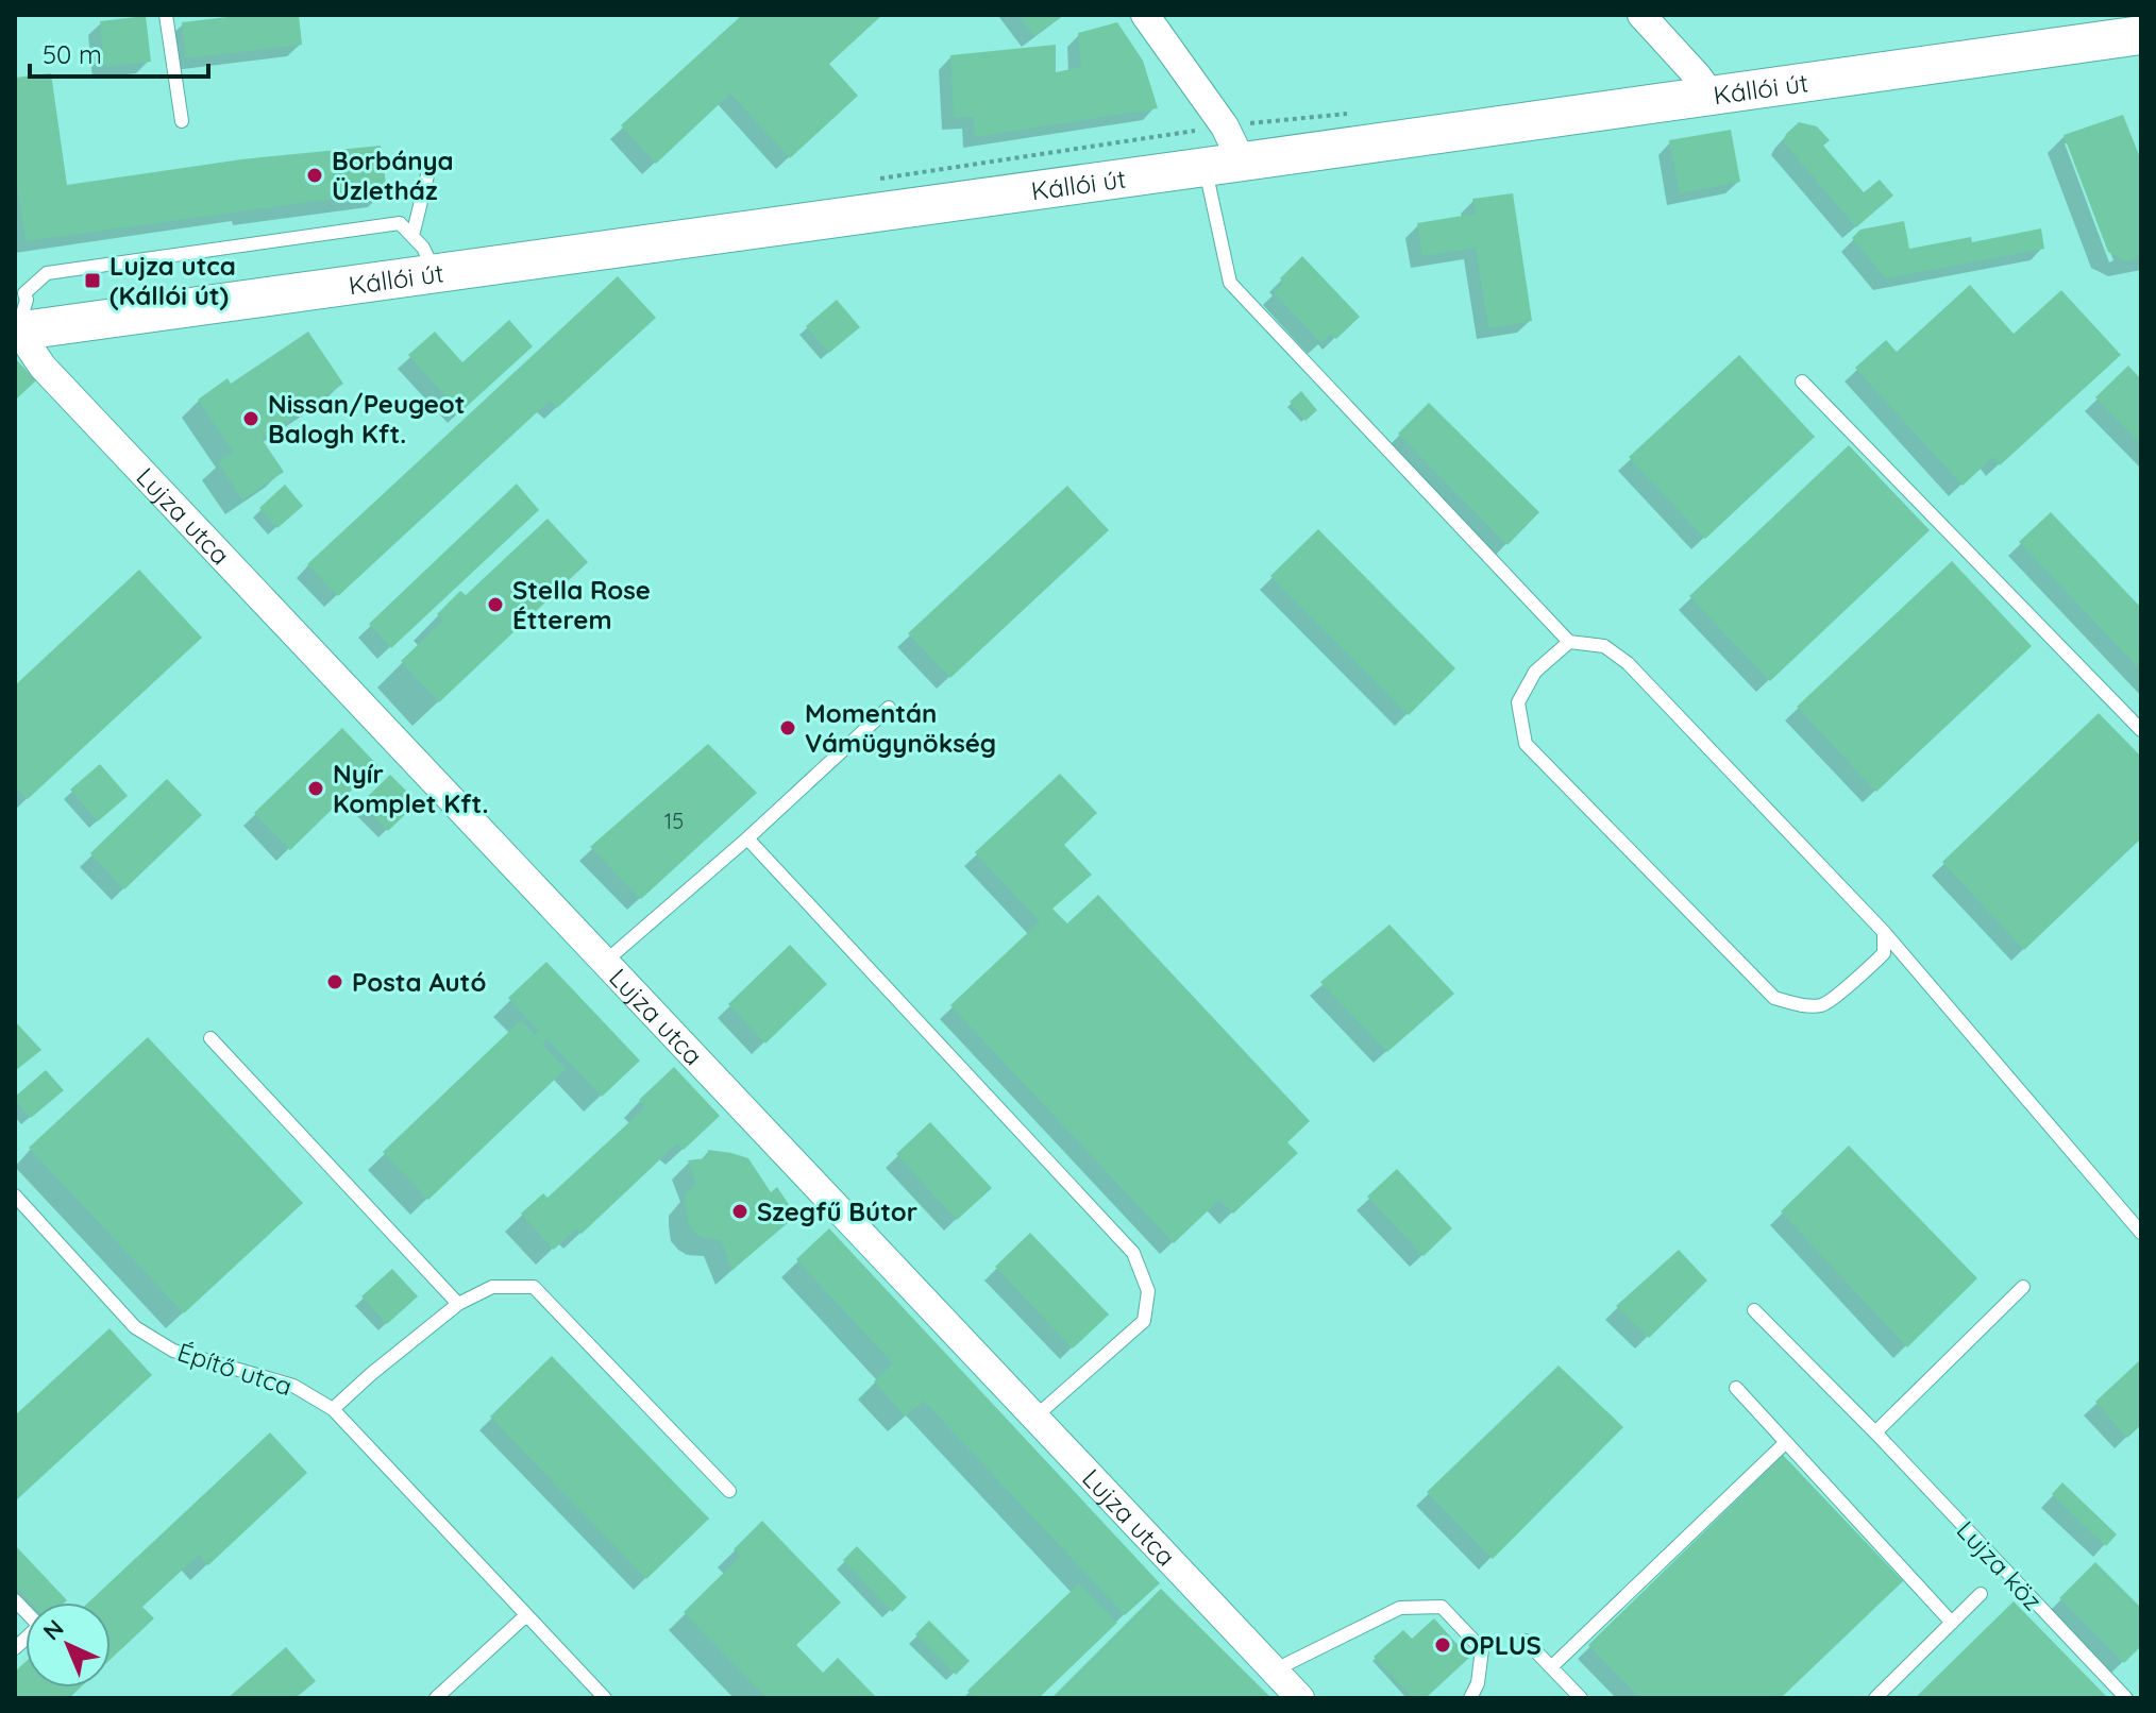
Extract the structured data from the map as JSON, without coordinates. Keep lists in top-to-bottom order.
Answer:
{
  "streets": {
    "main road": ["Kállói út"],
    "street": ["Lujza utca"],
    "lane": ["Építő utca", "Lujza köz"]
  },
  "crossings": [
    ["Kállói út", "Lujza utca"]
  ],
  "places": {
    "other": [
      "Borbánya Üzletház",
      "Nissan/Peugeot Balogh Kft.",
      "Stella Rose Étterem",
      "Momentán Vámügynökség",
      "Nyír Komplet Kft.",
      "Posta Autó",
      "Szegfű Bútor",
      "OPLUS"
    ],
    "transit": ["Lujza utca (Kállói út)"]
  },
  "house_numbers": ["15"],
  "scale_bar": "50 m",
  "north": "top left"
}
